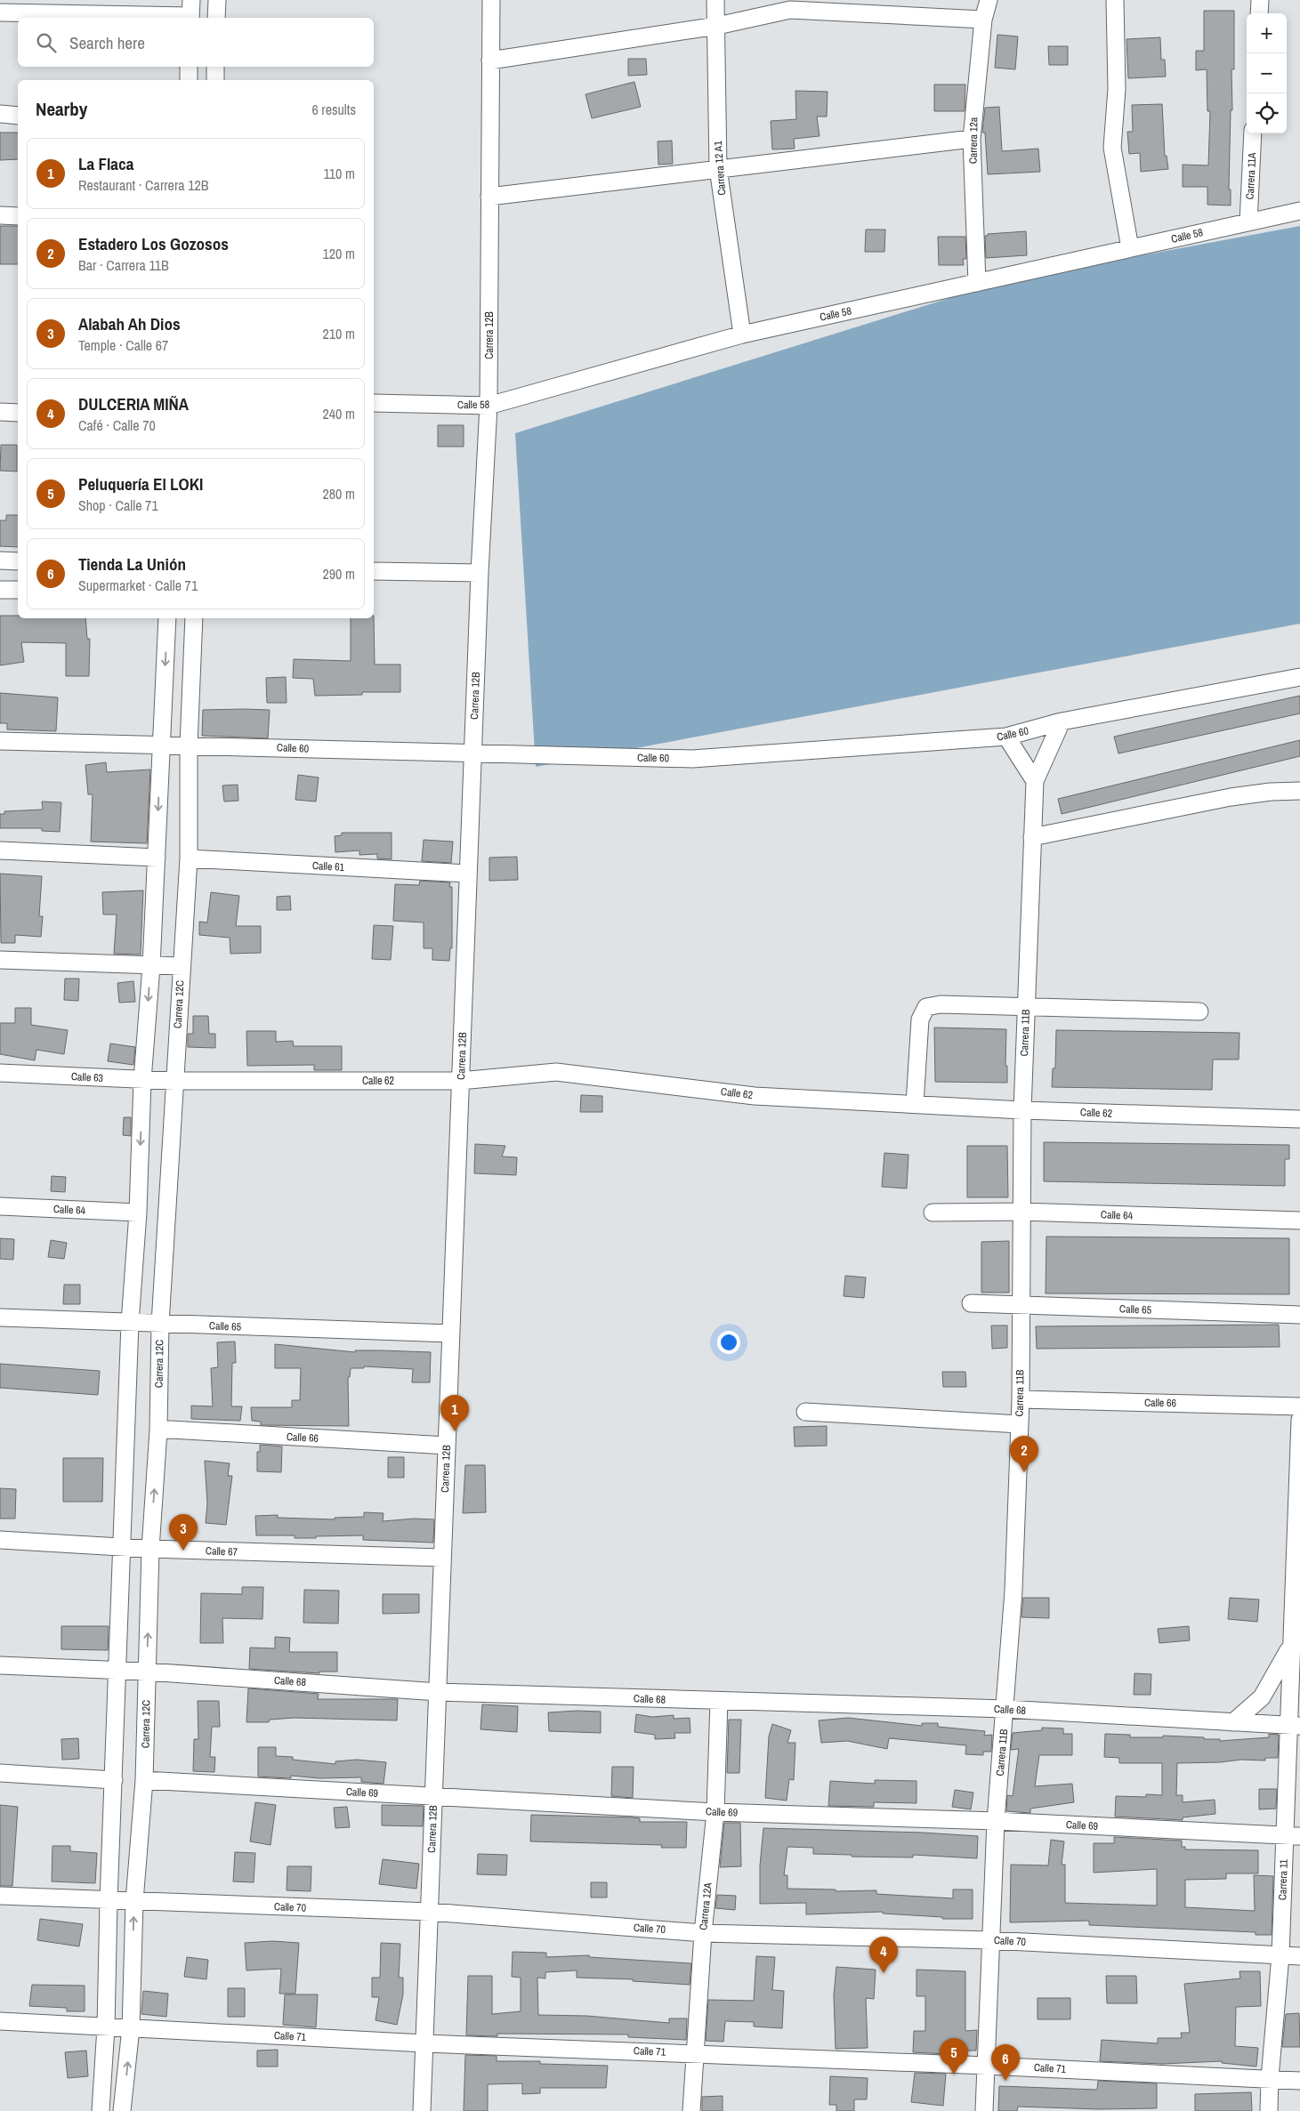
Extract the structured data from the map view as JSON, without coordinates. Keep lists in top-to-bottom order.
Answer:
{
  "streets": {
    "street": [
      "Carrera 12a",
      "Carrera 12 A1",
      "Carrera 11A",
      "Calle 58",
      "Carrera 12B",
      "Calle 60",
      "Calle 61",
      "Carrera 12C",
      "Carrera 11B",
      "Calle 63",
      "Calle 62",
      "Calle 64",
      "Calle 65",
      "Calle 66",
      "Calle 67",
      "Calle 68",
      "Calle 69",
      "Carrera 11",
      "Carrera 12A",
      "Calle 70",
      "Calle 71"
    ]
  },
  "crossings": [
    ["Carrera 12a", "Calle 58"],
    ["Carrera 12 A1", "Calle 58"],
    ["Carrera 11A", "Calle 58"],
    ["Calle 58", "Carrera 12B"],
    ["Carrera 12B", "Calle 60"],
    ["Carrera 12B", "Calle 61"],
    ["Carrera 12B", "Calle 62"],
    ["Carrera 12B", "Calle 65"],
    ["Carrera 12B", "Calle 66"],
    ["Carrera 12B", "Calle 67"],
    ["Carrera 12B", "Calle 68"],
    ["Carrera 12B", "Calle 69"],
    ["Carrera 12B", "Calle 70"],
    ["Carrera 12B", "Calle 71"],
    ["Calle 60", "Carrera 12C"],
    ["Calle 60", "Carrera 11B"],
    ["Calle 61", "Carrera 12C"],
    ["Carrera 12C", "Calle 63"],
    ["Carrera 12C", "Calle 62"],
    ["Carrera 12C", "Calle 65"],
    ["Carrera 12C", "Calle 66"],
    ["Carrera 12C", "Calle 67"],
    ["Carrera 12C", "Calle 68"],
    ["Carrera 12C", "Calle 69"],
    ["Carrera 12C", "Calle 70"],
    ["Carrera 12C", "Calle 71"],
    ["Carrera 11B", "Calle 62"],
    ["Carrera 11B", "Calle 64"],
    ["Carrera 11B", "Calle 65"],
    ["Carrera 11B", "Calle 66"],
    ["Carrera 11B", "Calle 68"],
    ["Carrera 11B", "Calle 69"],
    ["Carrera 11B", "Calle 70"],
    ["Carrera 11B", "Calle 71"],
    ["Calle 63", "Calle 62"],
    ["Calle 68", "Carrera 11"],
    ["Calle 68", "Carrera 12A"],
    ["Calle 69", "Carrera 11"],
    ["Calle 69", "Carrera 12A"],
    ["Carrera 11", "Calle 70"],
    ["Carrera 11", "Calle 71"],
    ["Carrera 12A", "Calle 70"],
    ["Carrera 12A", "Calle 71"]
  ],
  "page": {
    "map_buttons": ["+", "−"],
    "search": "Search here",
    "heading": ["Nearby", "6 results"],
    "list": [
      {
        "mark": "1",
        "name": "La Flaca",
        "note": "Restaurant · Carrera 12B",
        "value": "110 m"
      },
      {
        "mark": "2",
        "name": "Estadero Los Gozosos",
        "note": "Bar · Carrera 11B",
        "value": "120 m"
      },
      {
        "mark": "3",
        "name": "Alabah Ah Dios",
        "note": "Temple · Calle 67",
        "value": "210 m"
      },
      {
        "mark": "4",
        "name": "DULCERIA MIÑA",
        "note": "Café · Calle 70",
        "value": "240 m"
      },
      {
        "mark": "5",
        "name": "Peluquería El LOKI",
        "note": "Shop · Calle 71",
        "value": "280 m"
      },
      {
        "mark": "6",
        "name": "Tienda La Unión",
        "note": "Supermarket · Calle 71",
        "value": "290 m"
      }
    ],
    "pins": [
      "1",
      "2",
      "3",
      "4",
      "5",
      "6"
    ]
  }
}
